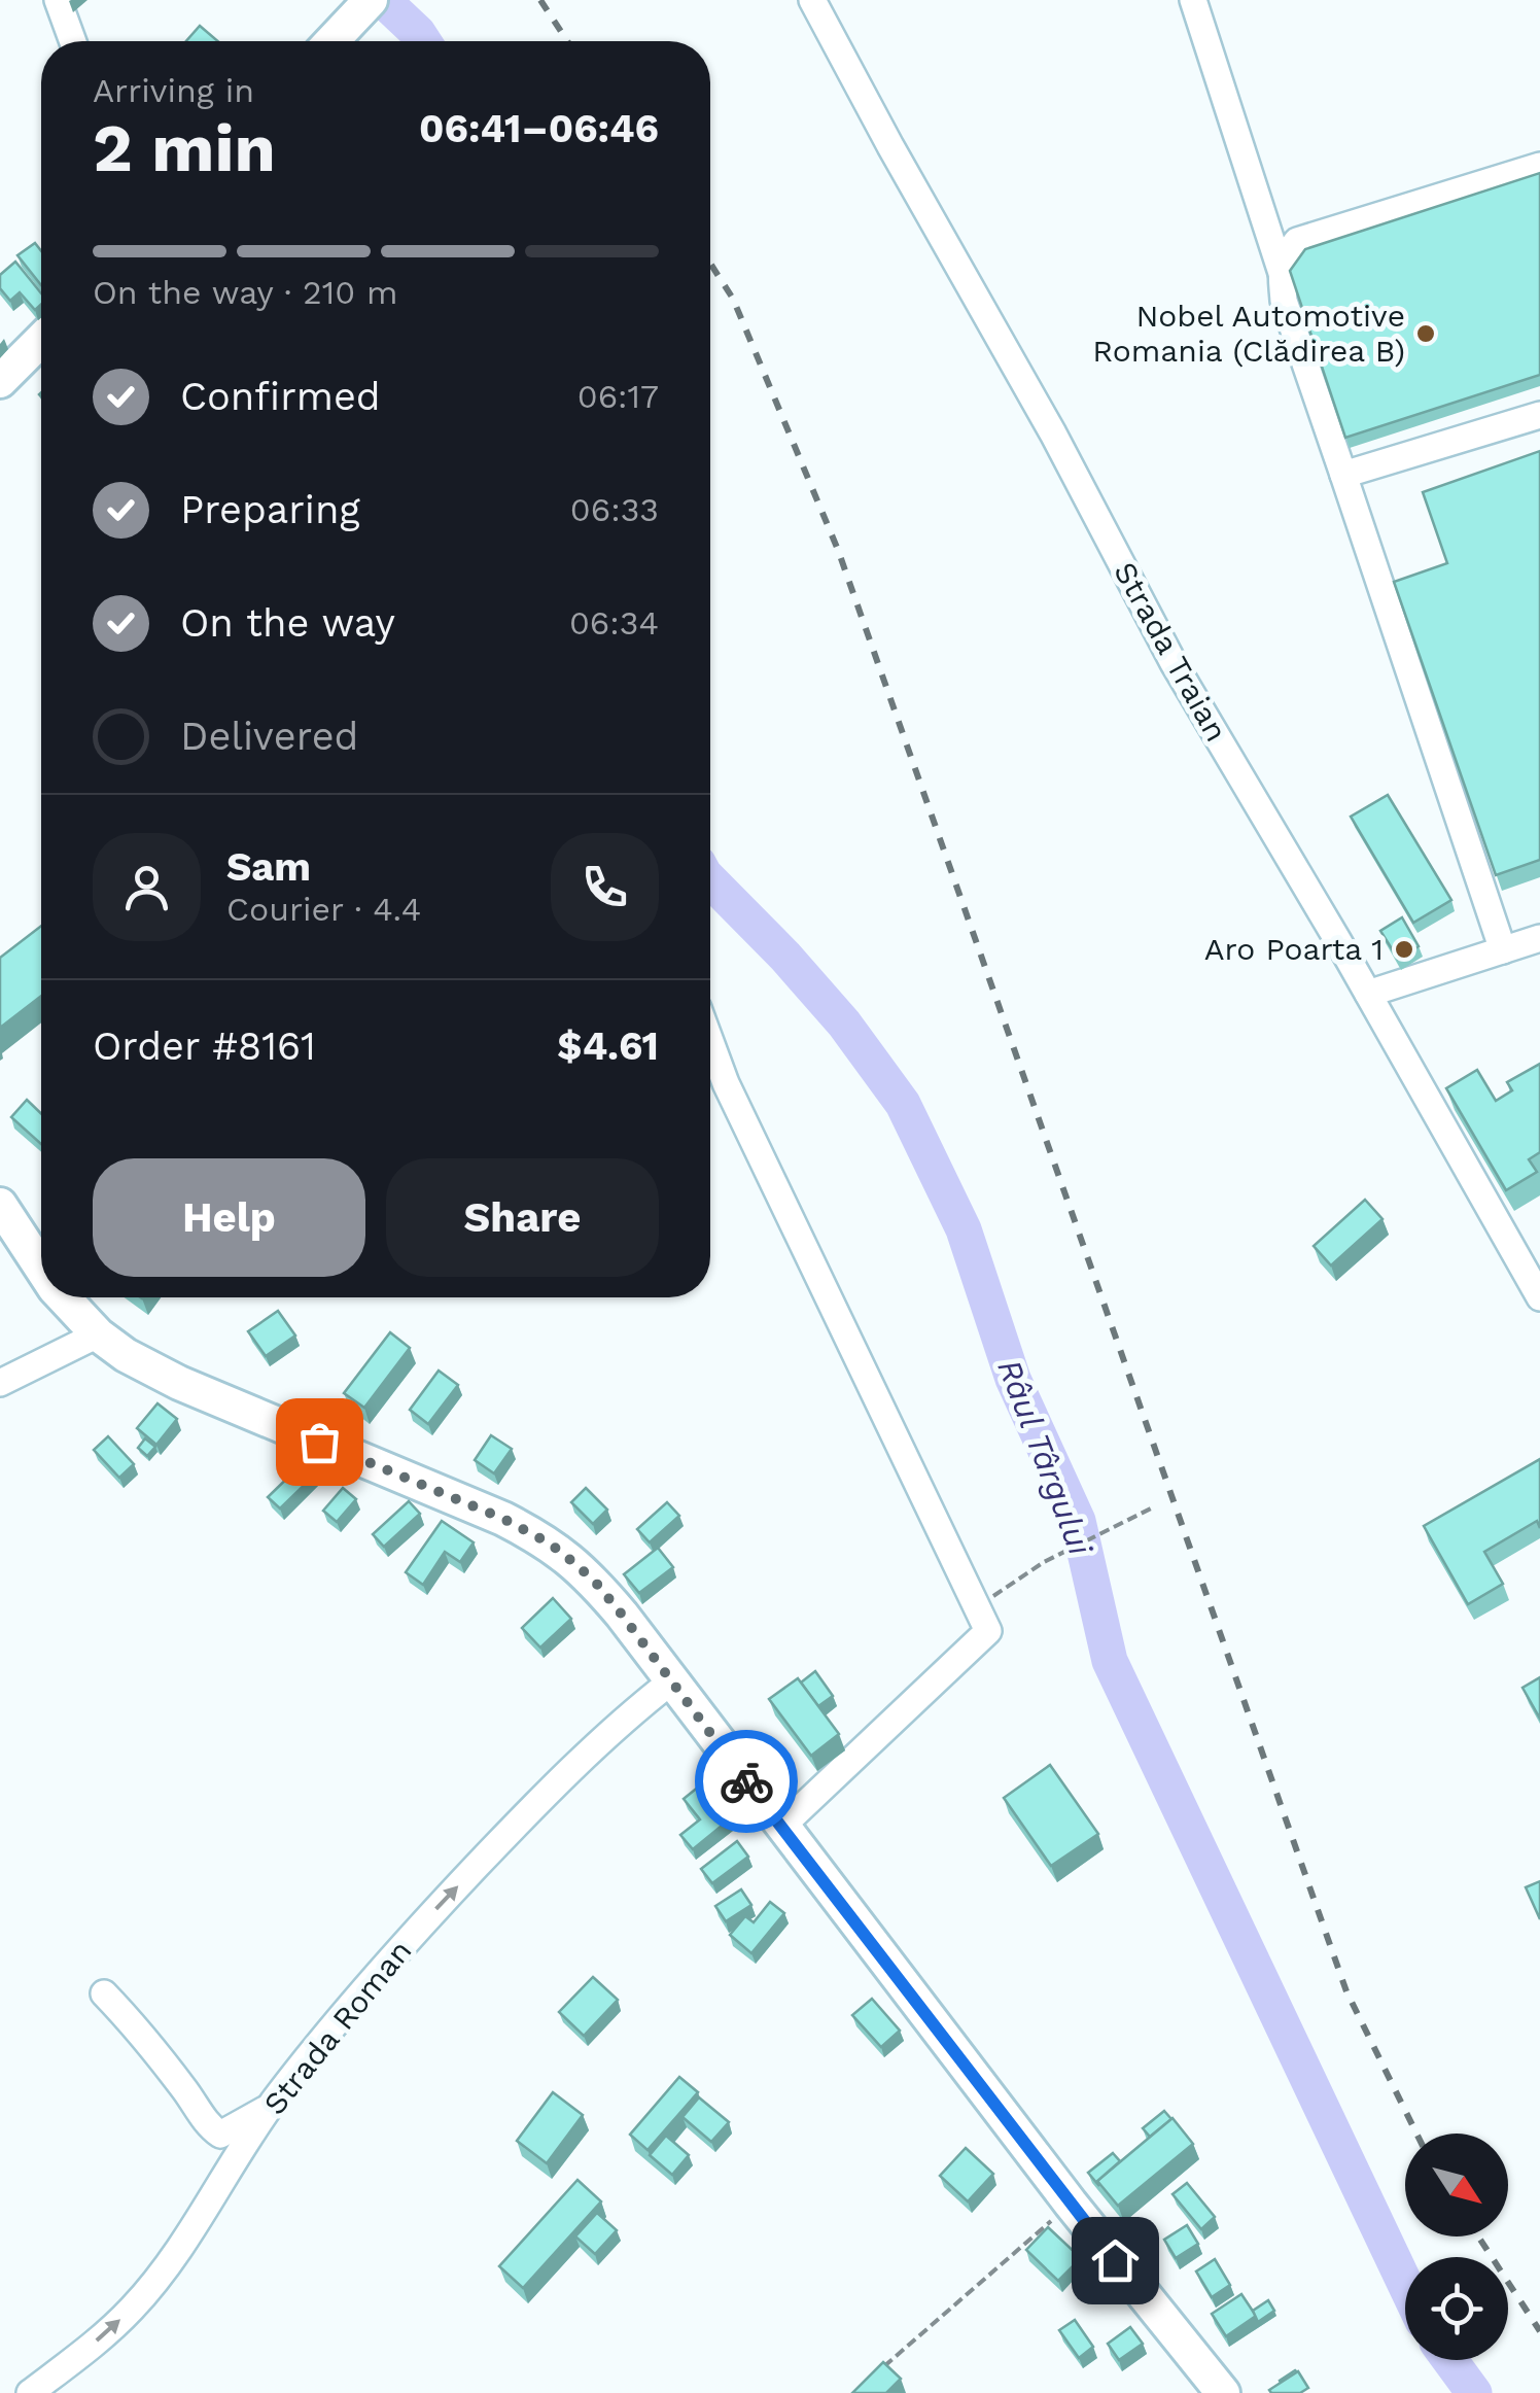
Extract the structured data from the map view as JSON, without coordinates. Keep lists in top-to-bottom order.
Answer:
{
  "streets": {
    "street": ["Strada Traian", "Strada Roman"]
  },
  "one_way": ["Strada Roman"],
  "water": ["Râul Târgului"],
  "places": ["Nobel Automotive Romania (Clădirea B)", "Aro Poarta 1"],
  "north": "bottom right",
  "page": {
    "heading": ["2 min", "Arriving in", "06:41–06:46"],
    "panel": [
      "Sam",
      "Courier · 4.4",
      "Order #8161",
      "$4.61"
    ],
    "bar": "On the way · 210 m",
    "list": [
      ["Confirmed", "06:17"],
      ["Preparing", "06:33"],
      ["On the way", "06:34"],
      "Delivered"
    ],
    "buttons": ["Help", "Share"]
  }
}
